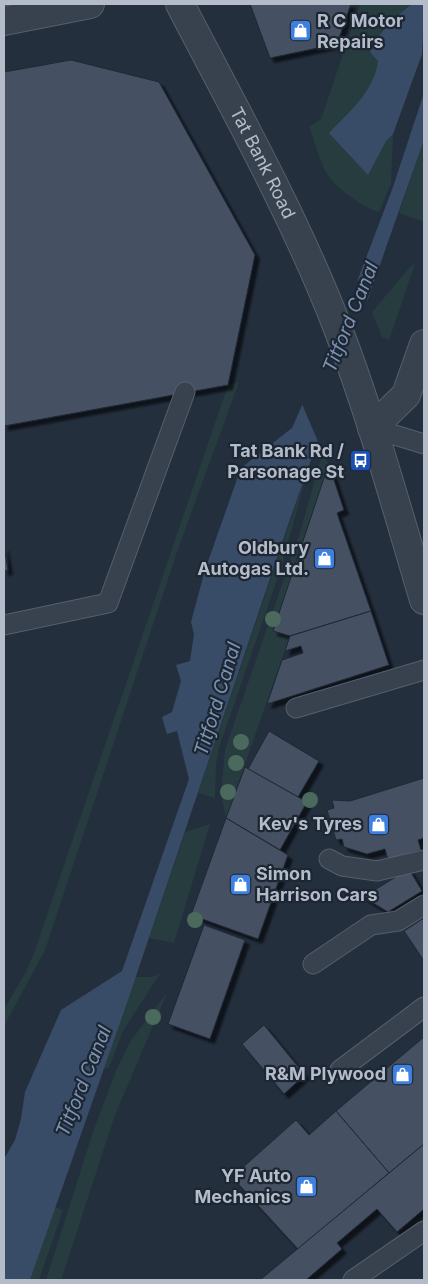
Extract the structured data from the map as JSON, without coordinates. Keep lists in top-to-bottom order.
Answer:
{
  "streets": {
    "street": ["Tat Bank Road"]
  },
  "water": ["Titford Canal"],
  "places": {
    "shop": [
      "R C Motor Repairs",
      "Oldbury Autogas Ltd.",
      "Kev's Tyres",
      "Simon Harrison Cars",
      "R&M Plywood",
      "YF Auto Mechanics"
    ],
    "bus stop": ["Tat Bank Rd / Parsonage St"]
  }
}
